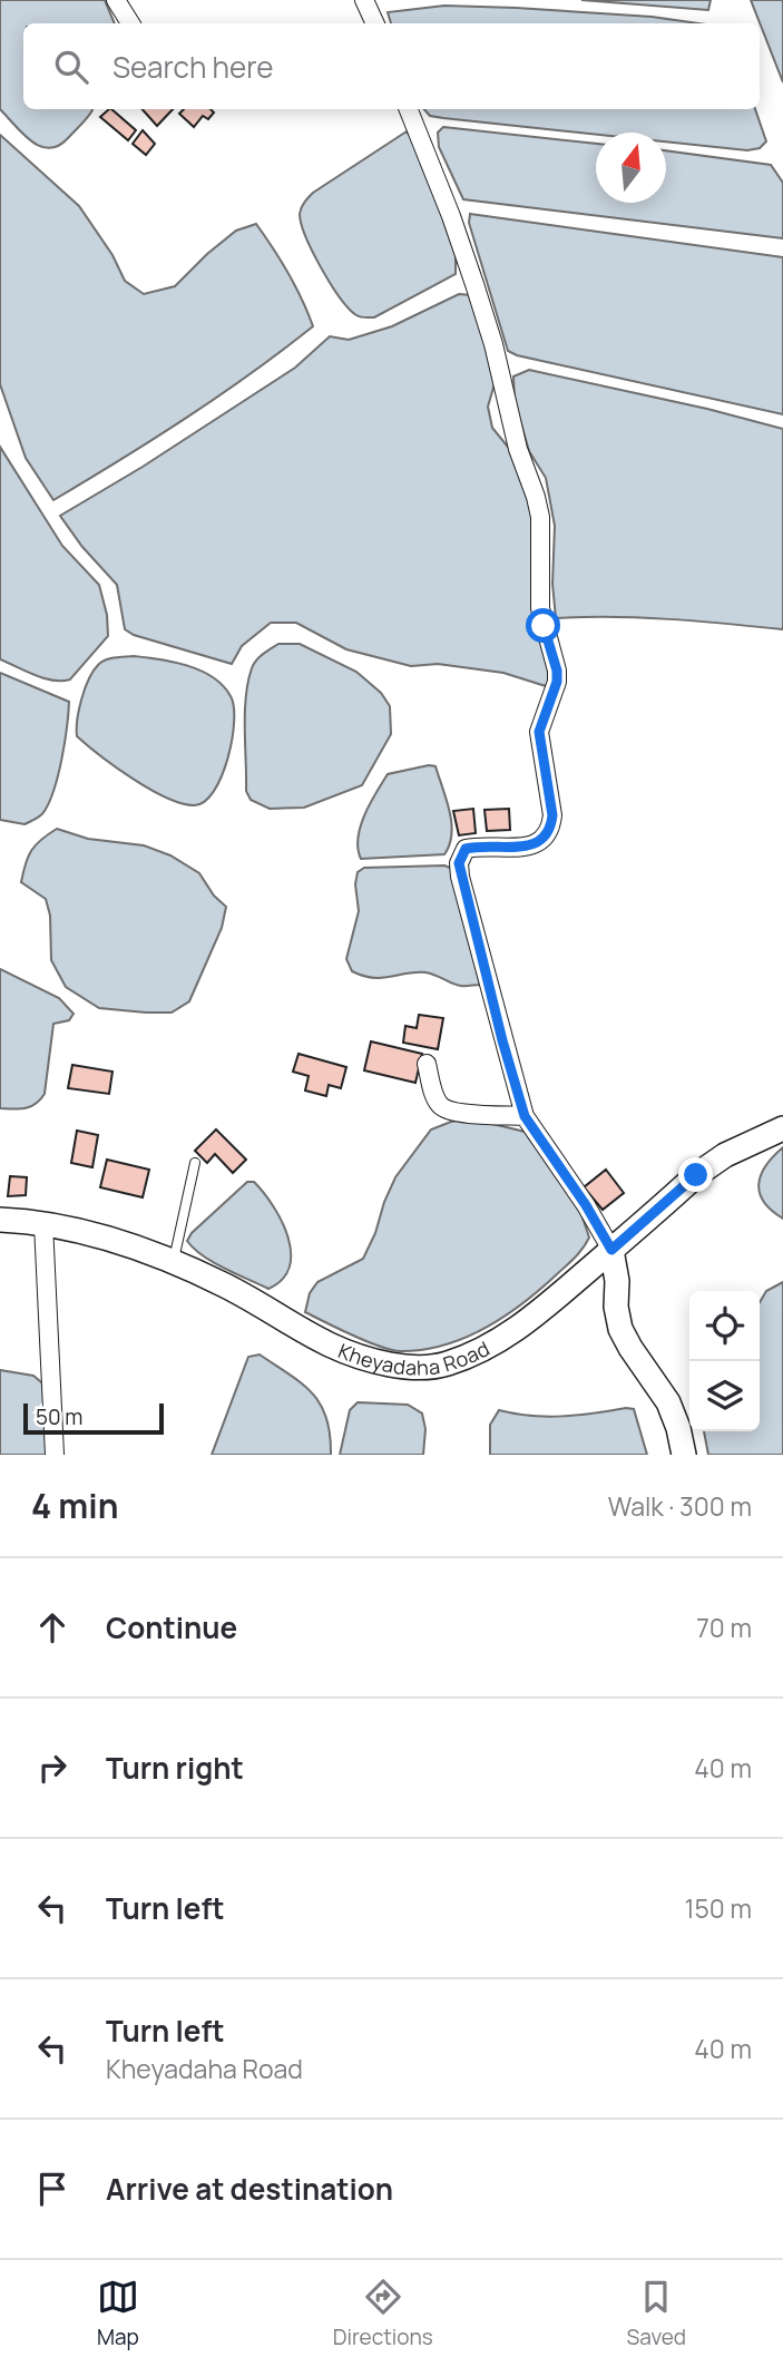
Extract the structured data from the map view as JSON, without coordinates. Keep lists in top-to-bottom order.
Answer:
{
  "streets": {
    "main road": ["Kheyadaha Road"]
  },
  "scale_bar": "50 m",
  "north": "top",
  "page": {
    "search": "Search here",
    "scale": "50 m",
    "heading": ["4 min", "Walk · 300 m"],
    "list": [
      ["Continue", "70 m"],
      ["Turn right", "40 m"],
      ["Turn left", "150 m"],
      ["Turn left", "Kheyadaha Road", "40 m"],
      "Arrive at destination"
    ],
    "nav": ["Map", "Directions", "Saved"]
  }
}
